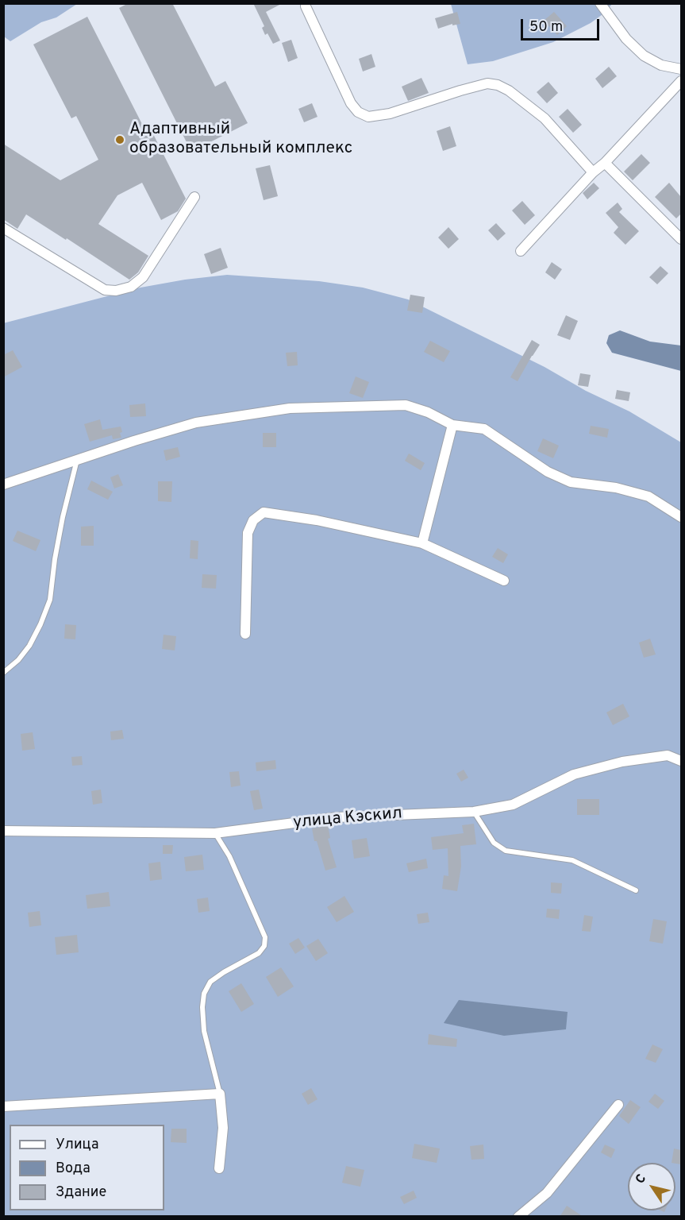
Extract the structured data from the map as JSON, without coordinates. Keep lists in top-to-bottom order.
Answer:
{
  "streets": {
    "street": ["улица Кэскил"]
  },
  "places": ["Адаптивный образовательный комплекс"],
  "legend": ["Улица", "Вода", "Здание"],
  "scale_bar": "50 m",
  "north": "top left"
}
